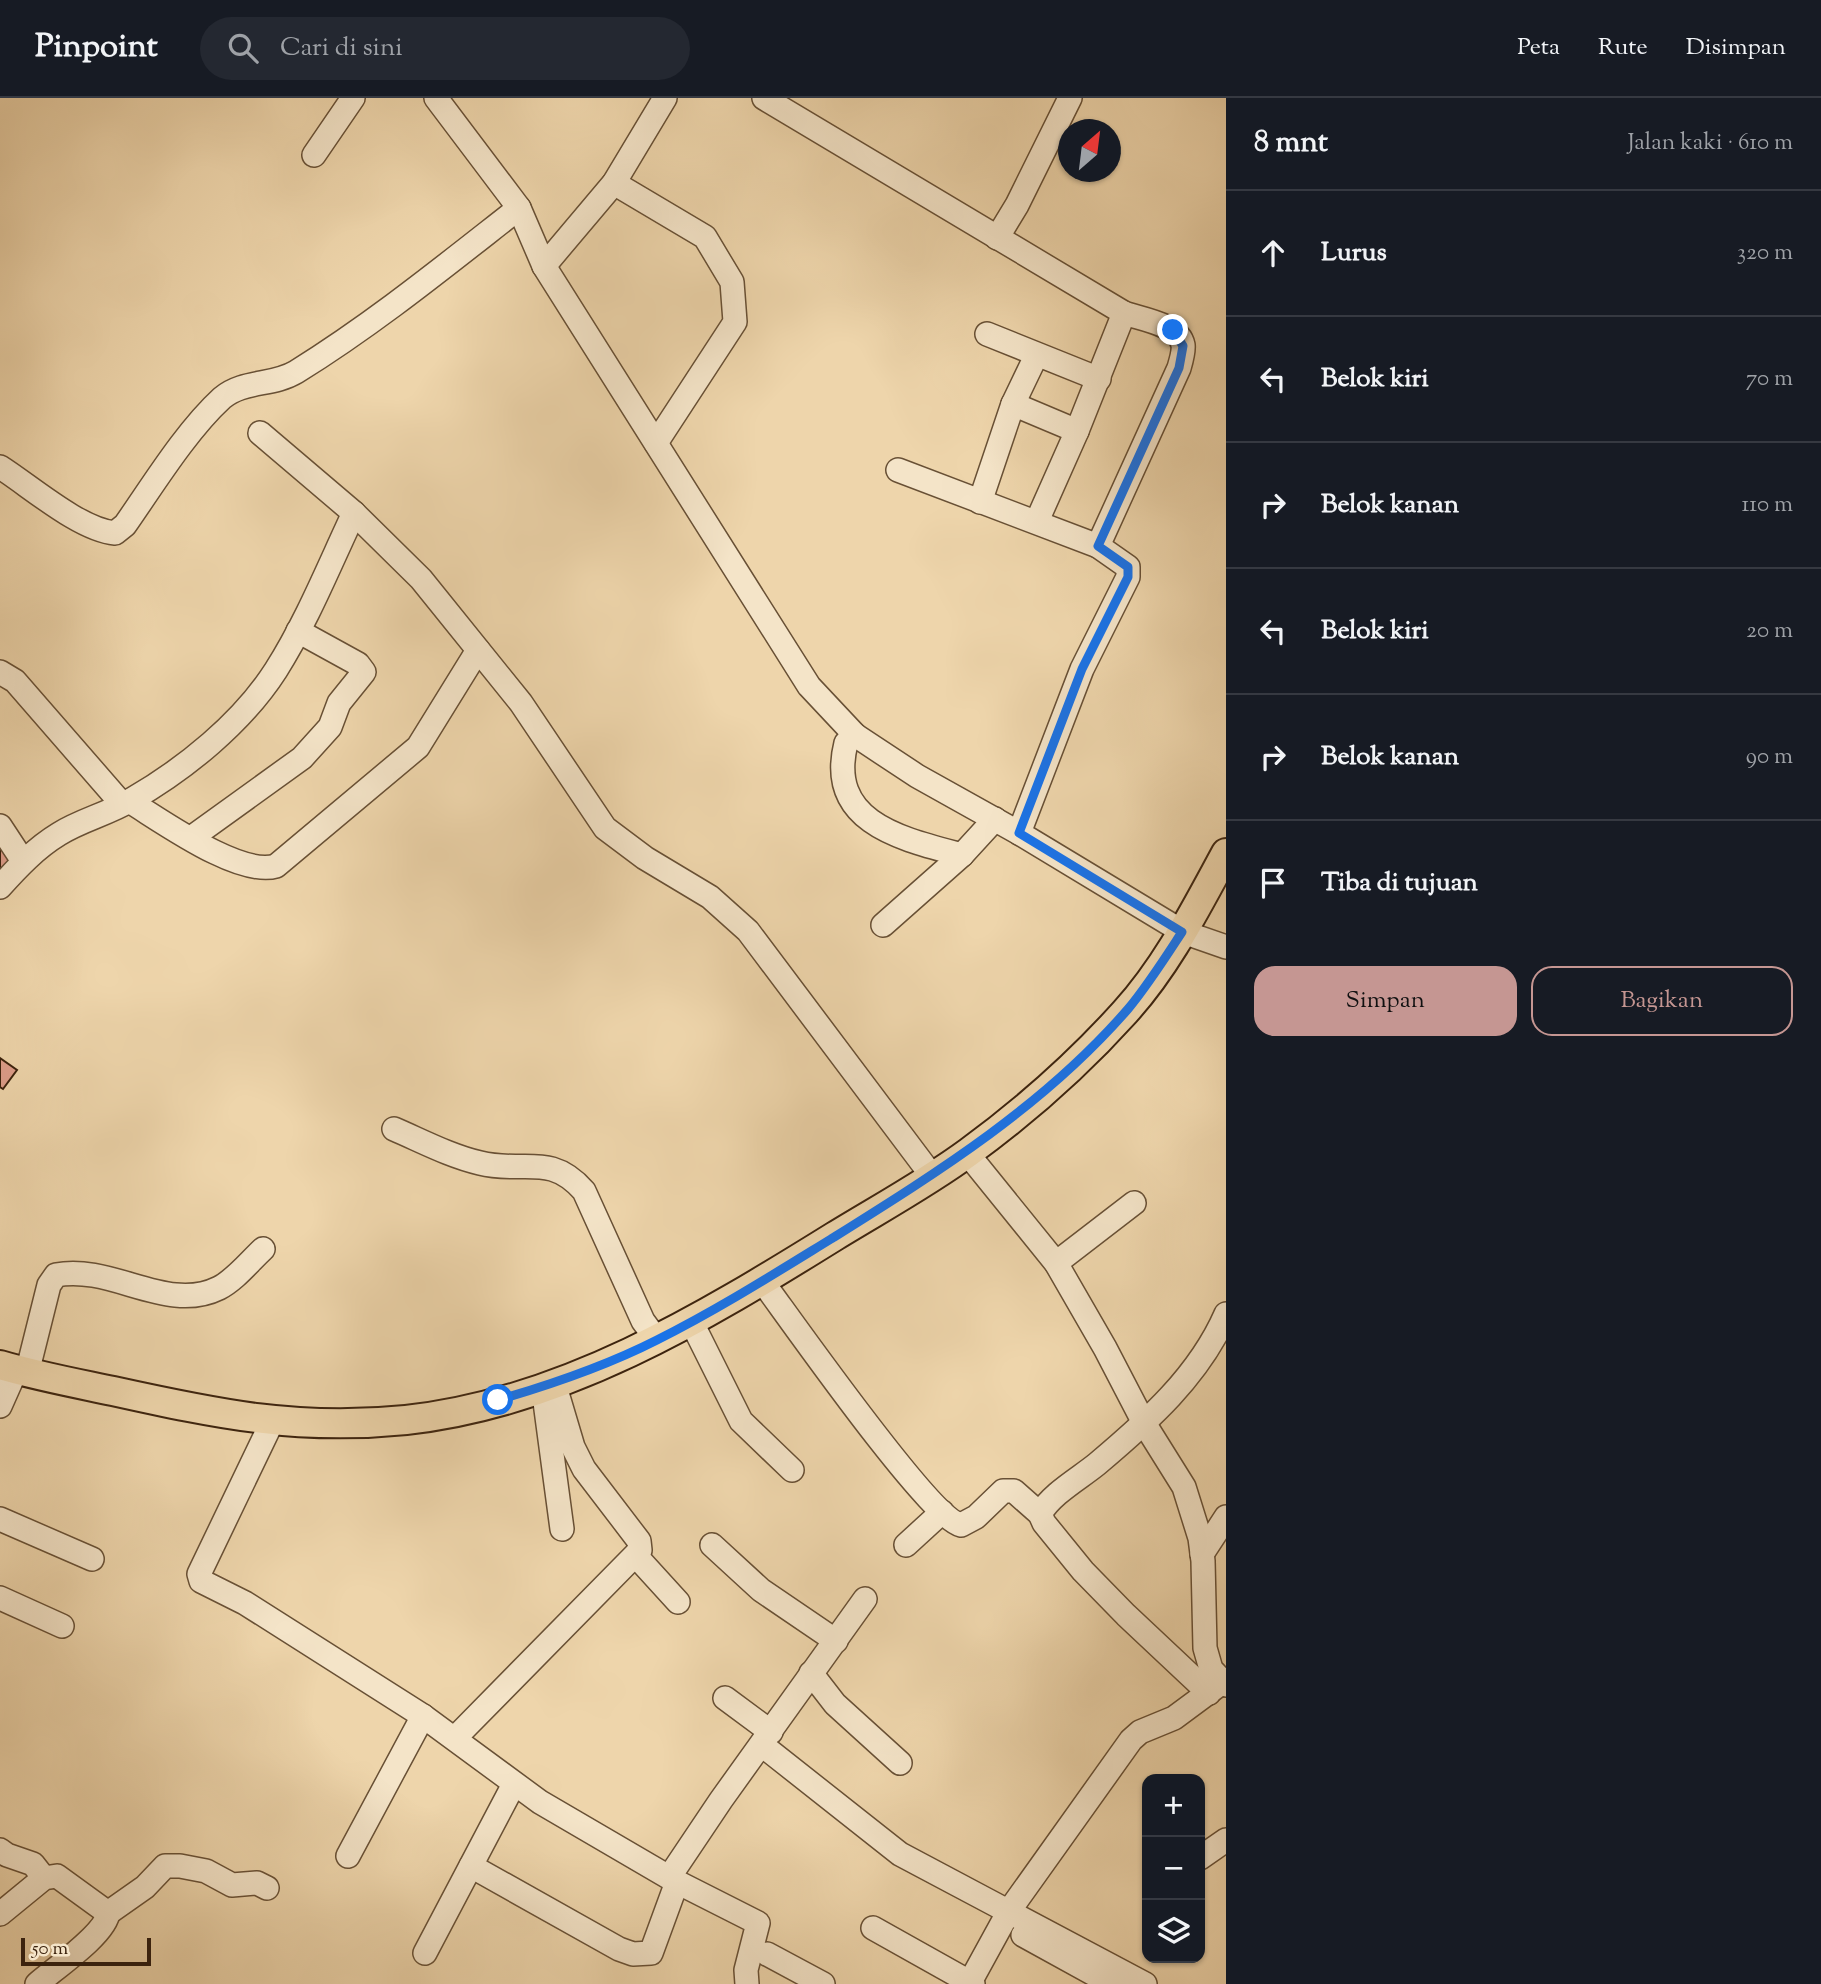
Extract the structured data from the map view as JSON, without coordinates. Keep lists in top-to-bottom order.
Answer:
{
  "scale_bar": "50 m",
  "north": "top right",
  "page": {
    "header": "Pinpoint",
    "search": "Cari di sini",
    "nav": ["Peta", "Rute", "Disimpan"],
    "heading": ["8 mnt", "Jalan kaki · 610 m"],
    "list": [
      ["Lurus", "320 m"],
      ["Belok kiri", "70 m"],
      ["Belok kanan", "110 m"],
      ["Belok kiri", "20 m"],
      ["Belok kanan", "90 m"],
      "Tiba di tujuan"
    ],
    "buttons": ["Simpan", "Bagikan"],
    "map_buttons": ["+", "−"],
    "scale": "50 m"
  }
}
